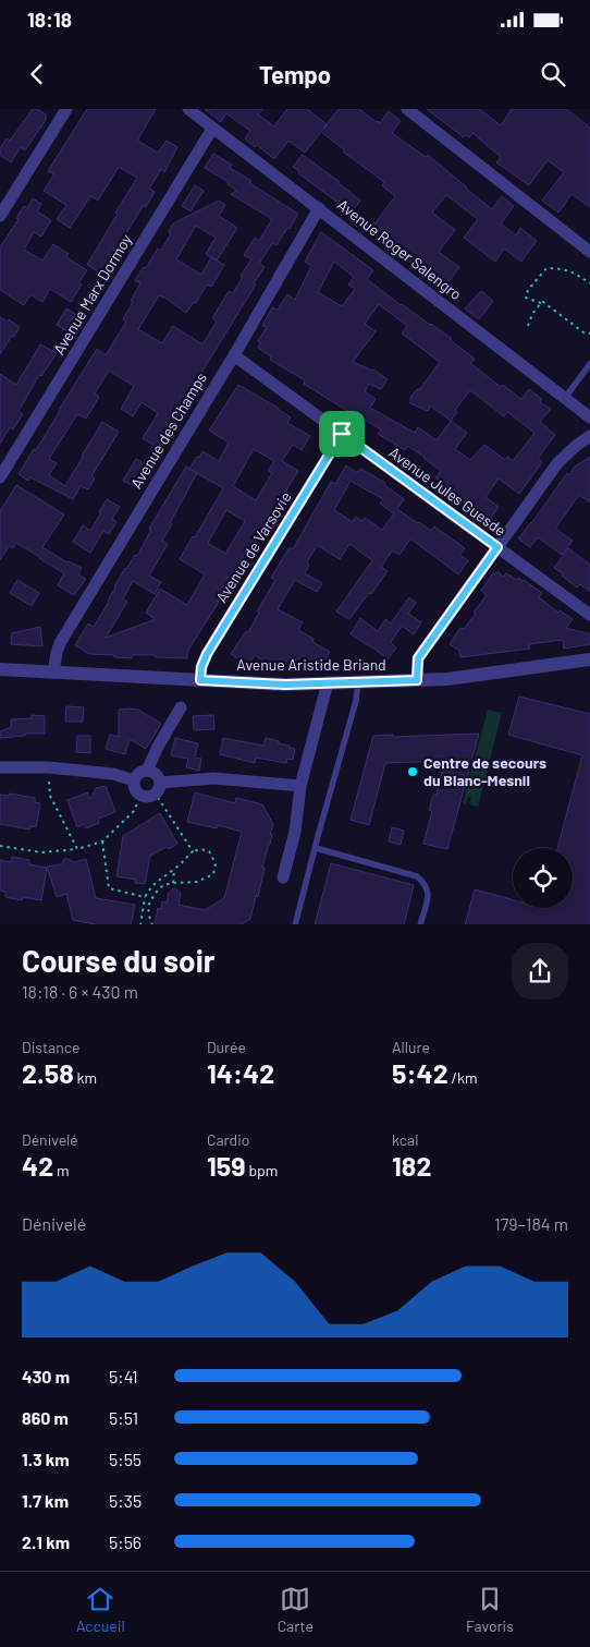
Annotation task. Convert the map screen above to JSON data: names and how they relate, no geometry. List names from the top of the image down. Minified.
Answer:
{"streets":{"street":["Avenue Roger Salengro","Avenue Marx Dormoy","Avenue des Champs","Avenue Jules Guesde","Avenue de Varsovie","Avenue Aristide Briand"]},"crossings":[["Avenue Roger Salengro","Avenue Marx Dormoy"],["Avenue Roger Salengro","Avenue des Champs"],["Avenue des Champs","Avenue Jules Guesde"],["Avenue des Champs","Avenue Aristide Briand"],["Avenue Jules Guesde","Avenue de Varsovie"],["Avenue de Varsovie","Avenue Aristide Briand"]],"places":["Centre de secours du Blanc-Mesnil"],"page":{"status":"18:18","header":"Tempo","heading":["Course du soir","18:18 · 6 × 430 m"],"stats":[["Distance","2.58 km"],["Durée","14:42"],["Allure","5:42 /km"],["Dénivelé","42 m"],["Cardio","159 bpm"],["kcal","182"]],"chart":["Dénivelé","179–184 m"],"list":[{"name":"430 m","note":"5:41"},{"name":"860 m","note":"5:51"},{"name":"1.3 km","note":"5:55"},{"name":"1.7 km","note":"5:35"},{"name":"2.1 km","note":"5:56"}],"tabs":["Accueil","Carte","Favoris"]}}
